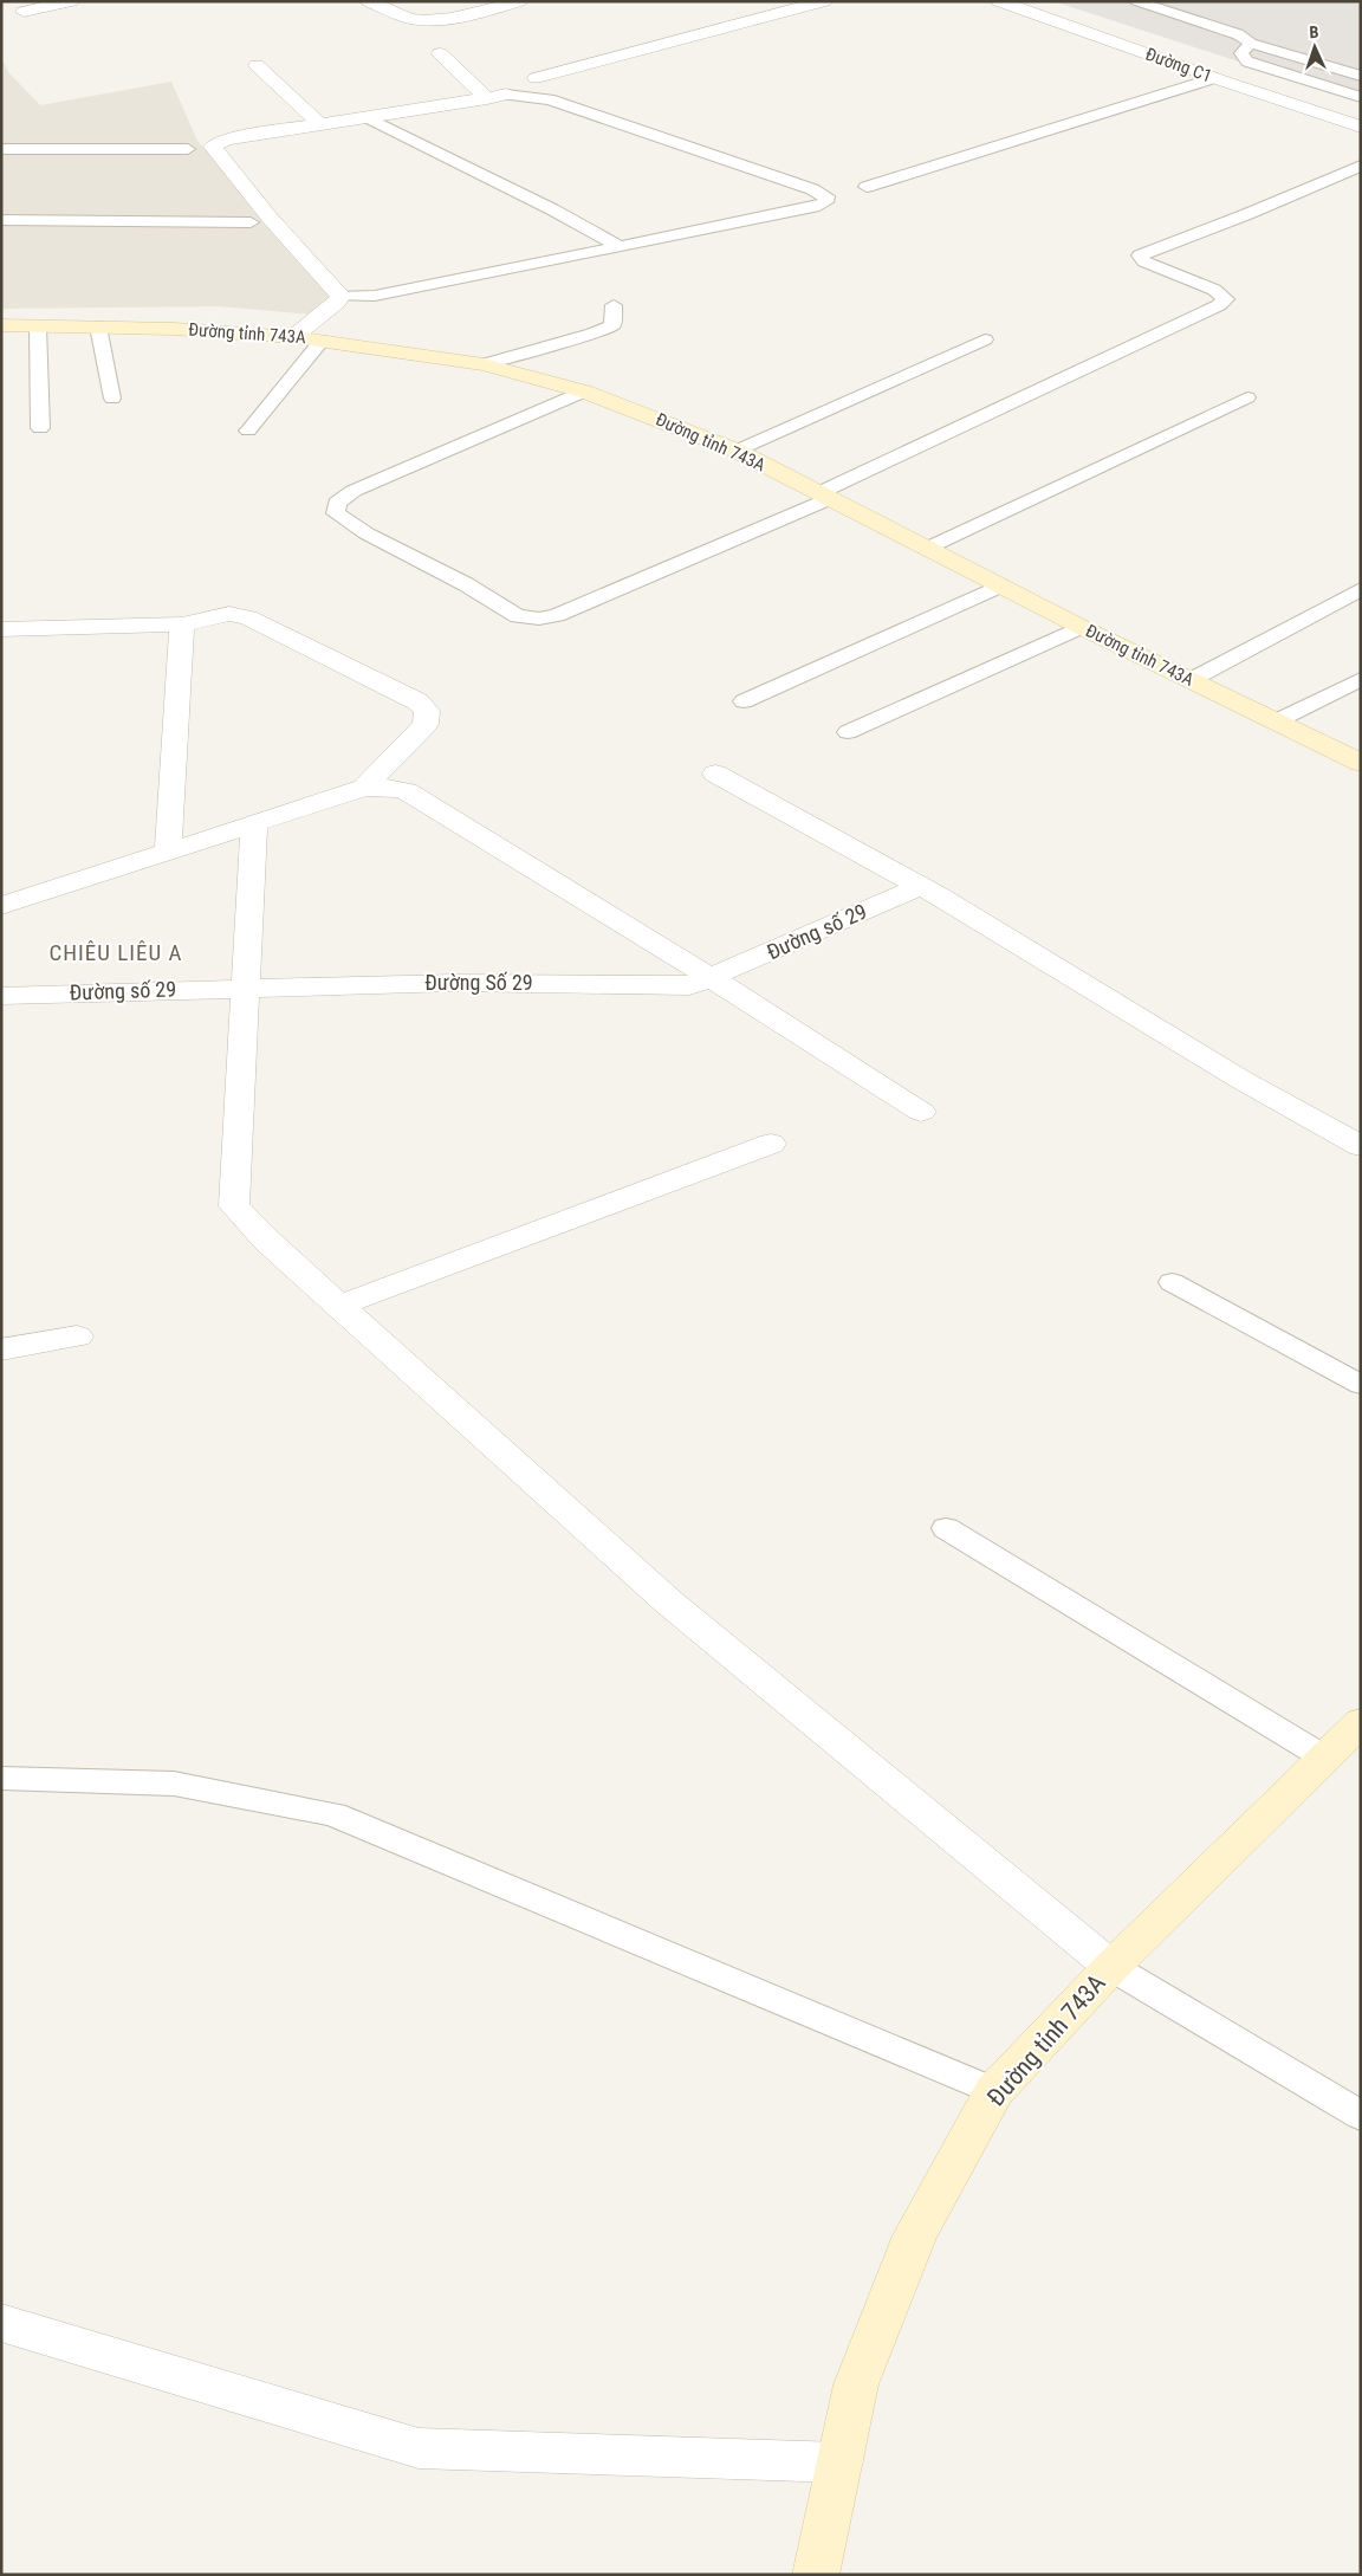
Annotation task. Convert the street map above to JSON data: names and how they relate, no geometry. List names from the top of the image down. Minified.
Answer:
{"streets":{"main road":["Đường tỉnh 743A"],"street":["Đường C1","Đường số 29","Đường Số 29"]},"crossings":[["Đường số 29","Đường Số 29"]],"districts":["CHIÊU LIÊU A"],"north":"top"}
